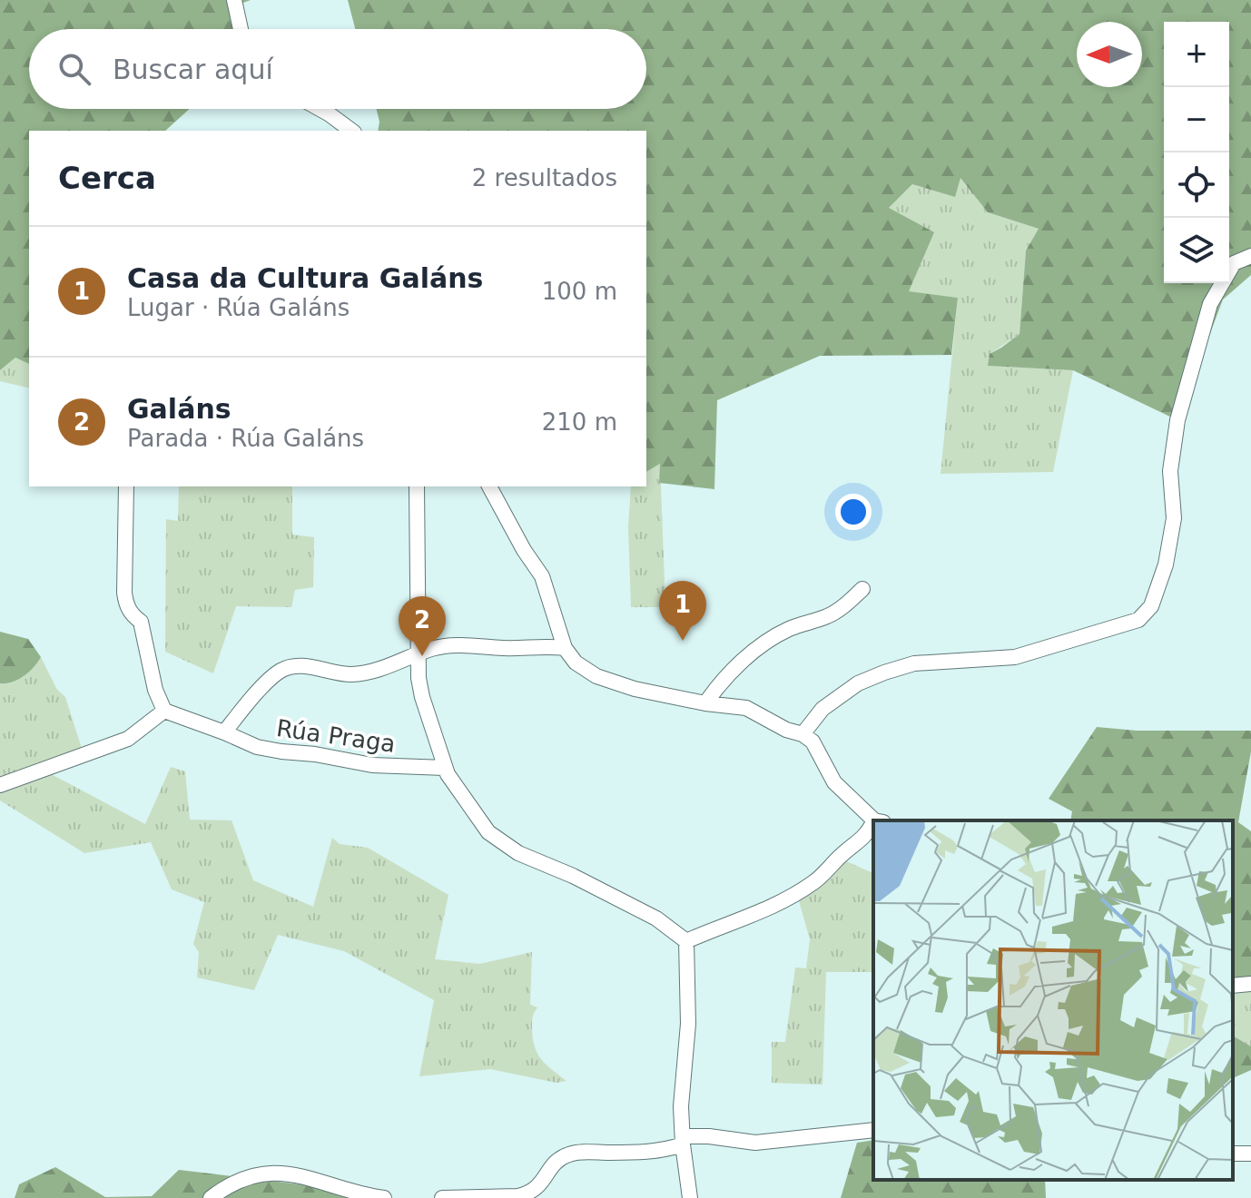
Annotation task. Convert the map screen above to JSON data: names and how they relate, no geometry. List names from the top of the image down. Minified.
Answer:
{"streets":{"street":["Rúa Praga"]},"north":"left","page":{"map_buttons":["+","−"],"search":"Buscar aquí","heading":["Cerca","2 resultados"],"list":[{"mark":"1","name":"Casa da Cultura Galáns","note":"Lugar · Rúa Galáns","value":"100 m"},{"mark":"2","name":"Galáns","note":"Parada · Rúa Galáns","value":"210 m"}],"pins":["1","2"]}}
